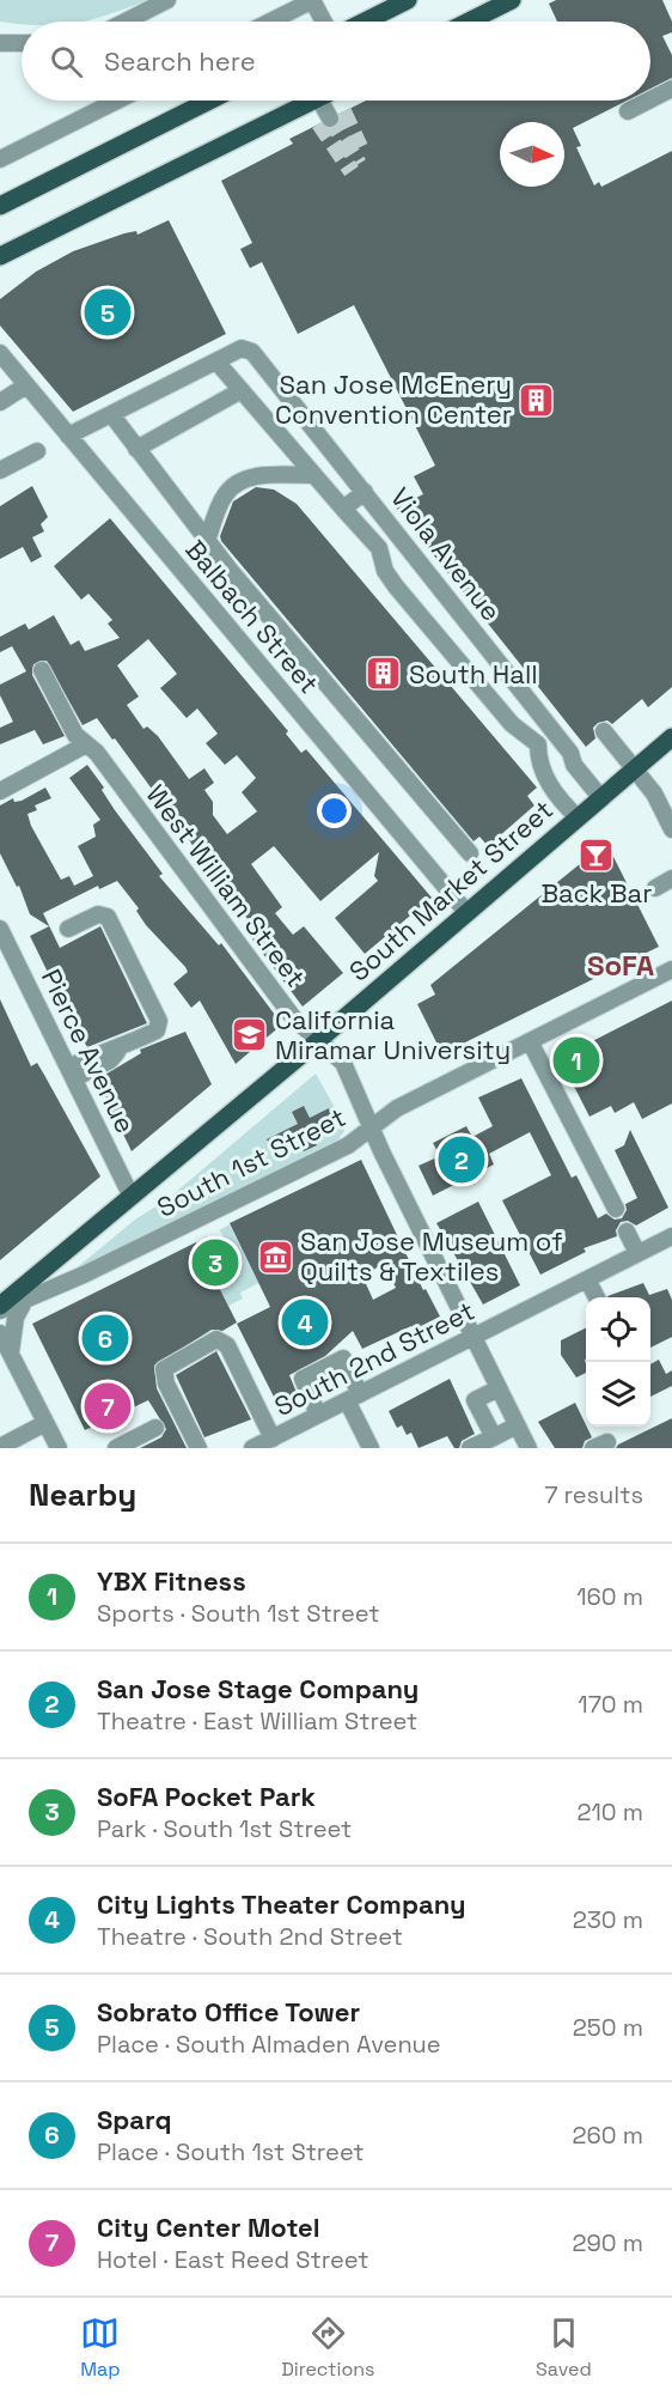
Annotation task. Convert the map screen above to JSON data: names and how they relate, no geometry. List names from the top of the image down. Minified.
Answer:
{"streets":{"main road":["South Market Street"],"street":["Viola Avenue","Balbach Street","West William Street","Pierce Avenue","South 1st Street","South 2nd Street"]},"crossings":[["Viola Avenue","South Market Street"],["Balbach Street","South Market Street"],["West William Street","South Market Street"],["West William Street","South 1st Street"],["West William Street","South 2nd Street"],["South Market Street","Pierce Avenue"],["South Market Street","South 1st Street"]],"districts":["SoFA"],"places":{"building":["San Jose McEnery Convention Center","South Hall"],"bar":["Back Bar"],"school or university":["California Miramar University"],"museum":["San Jose Museum of Quilts & Textiles"]},"north":"right","page":{"search":"Search here","pins":["5","1","2","3","4","6","7"],"heading":["Nearby","7 results"],"list":[{"mark":"1","name":"YBX Fitness","note":"Sports · South 1st Street","value":"160 m"},{"mark":"2","name":"San Jose Stage Company","note":"Theatre · East William Street","value":"170 m"},{"mark":"3","name":"SoFA Pocket Park","note":"Park · South 1st Street","value":"210 m"},{"mark":"4","name":"City Lights Theater Company","note":"Theatre · South 2nd Street","value":"230 m"},{"mark":"5","name":"Sobrato Office Tower","note":"Place · South Almaden Avenue","value":"250 m"},{"mark":"6","name":"Sparq","note":"Place · South 1st Street","value":"260 m"},{"mark":"7","name":"City Center Motel","note":"Hotel · East Reed Street","value":"290 m"}],"nav":["Map","Directions","Saved"]}}
